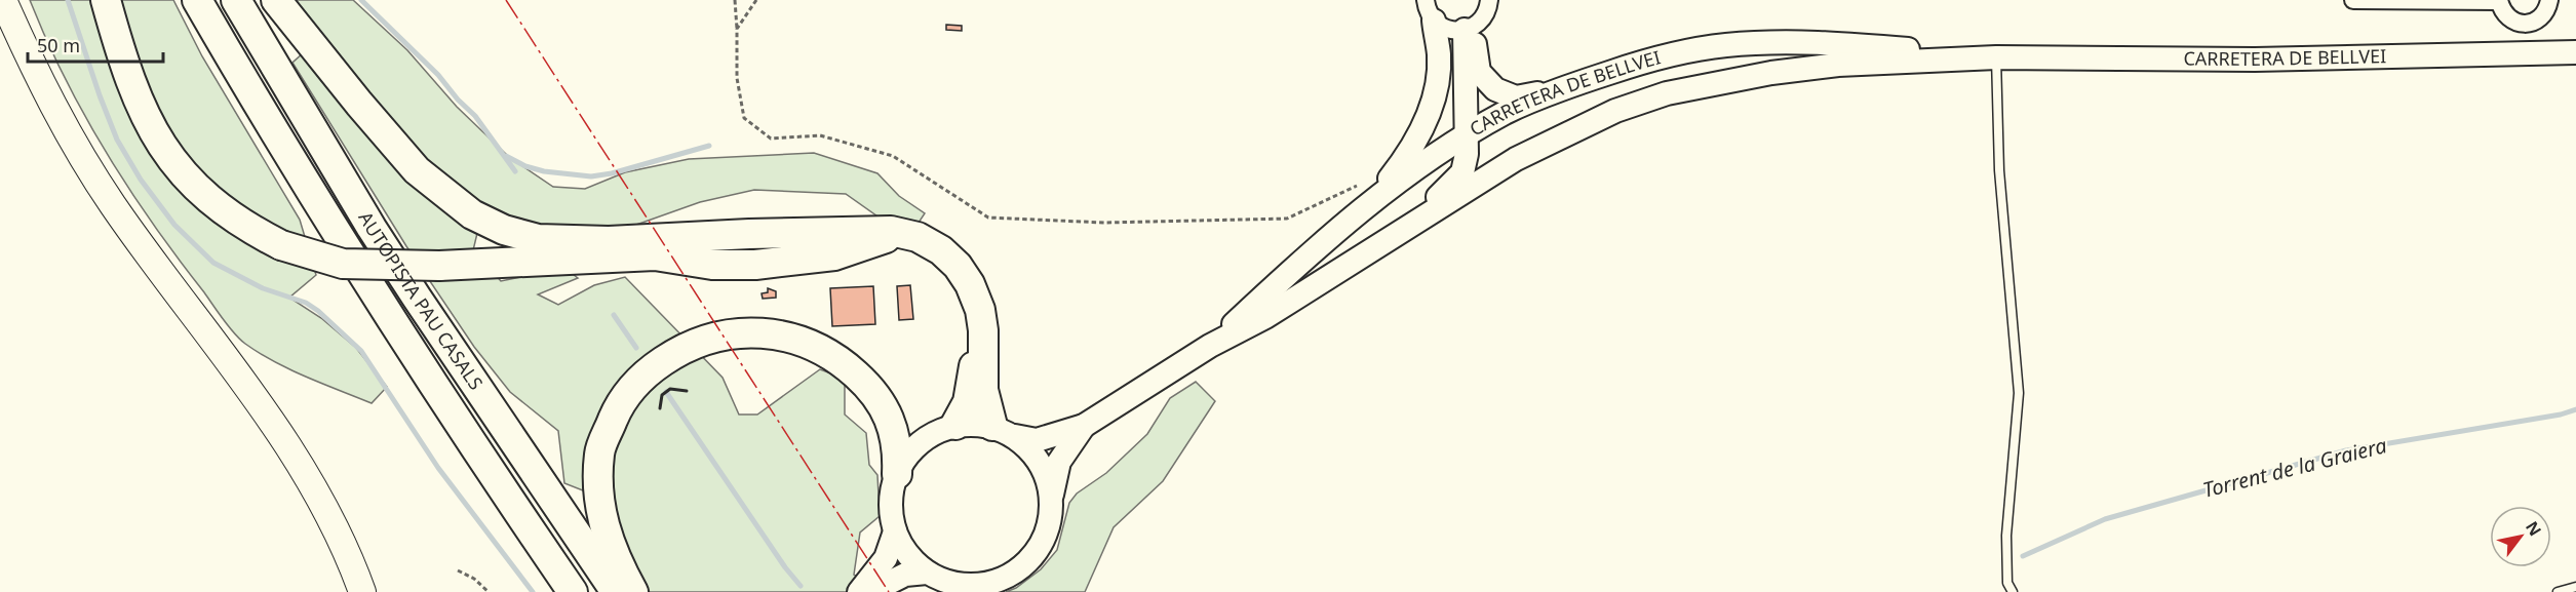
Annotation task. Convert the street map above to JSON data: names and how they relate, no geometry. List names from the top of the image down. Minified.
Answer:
{"streets":{"highway":["AUTOPISTA PAU CASALS"],"main road":["CARRETERA DE BELLVEI"]},"water":["Torrent de la Graiera"],"scale_bar":"50 m","north":"top right"}
